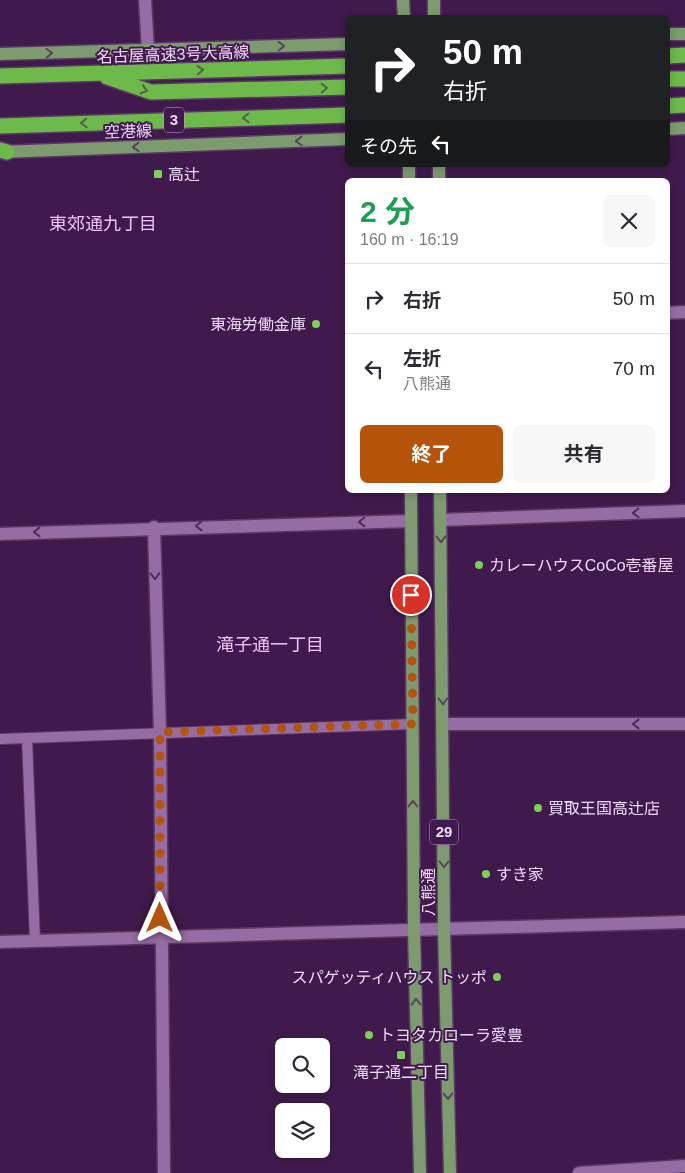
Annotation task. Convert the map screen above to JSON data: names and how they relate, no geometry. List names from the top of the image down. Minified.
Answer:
{"streets":{"highway":["名古屋高速3号大高線","3"],"main road":["空港線","29","八熊通"]},"districts":["東郊通九丁目","滝子通一丁目"],"places":{"transit":["高辻","滝子通二丁目"],"other":["東海労働金庫","カレーハウスCoCo壱番屋","買取王国高辻店","すき家","スパゲッティハウス トッポ","トヨタカローラ愛豊"]},"page":{"turn":["50 m","右折"],"then":"その先","heading":["2 分","160 m · 16:19"],"list":[{"name":"右折","value":"50 m"},{"name":"左折","note":"八熊通","value":"70 m"}],"buttons":["終了","共有"]}}
